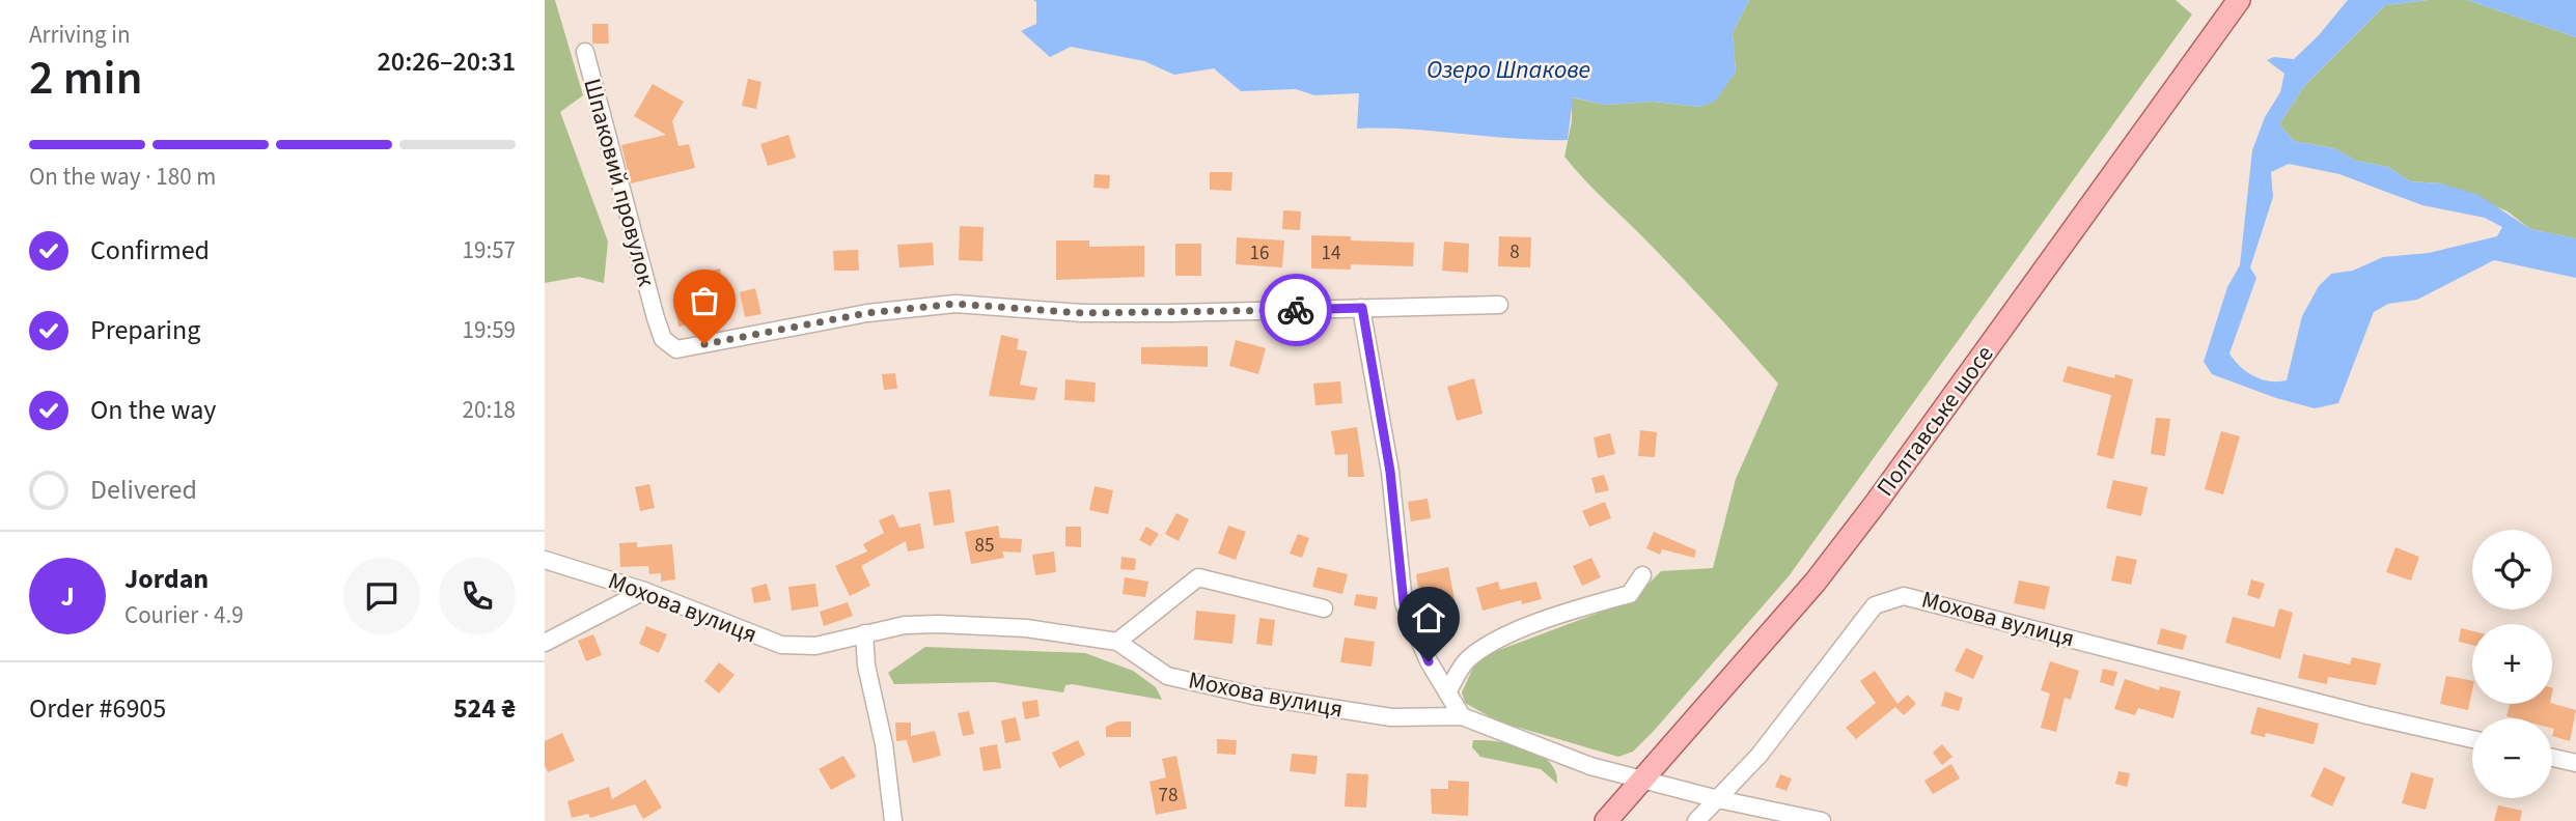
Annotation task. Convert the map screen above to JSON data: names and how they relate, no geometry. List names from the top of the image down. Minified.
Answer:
{"streets":{"main road":["Полтавське шосе"],"street":["Шпаковий провулок","Мохова вулиця"]},"crossings":[["Полтавське шосе","Мохова вулиця"]],"water":["Озеро Шпакове"],"house_numbers":["8","16","14","85","78"],"page":{"heading":["2 min","Arriving in","20:26–20:31"],"panel":["Jordan","Courier · 4.9","Order #6905","524 ₴"],"bar":"On the way · 180 m","list":[["Confirmed","19:57"],["Preparing","19:59"],["On the way","20:18"],"Delivered"],"map_buttons":["+","−"],"round":"J"}}
